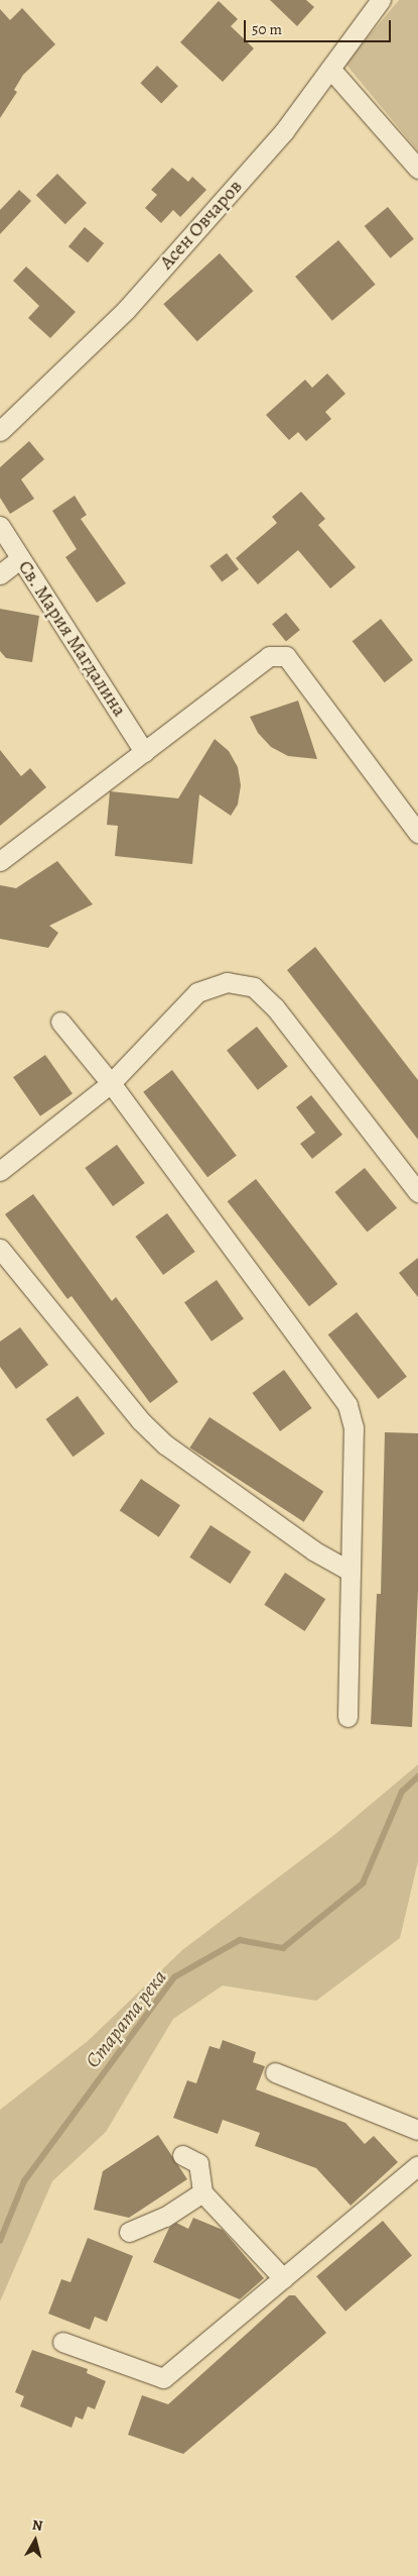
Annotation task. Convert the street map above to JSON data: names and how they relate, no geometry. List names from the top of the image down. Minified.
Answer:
{"streets":{"street":["Асен Овчаров","Св. Мария Магдалина"]},"water":["Старата река"],"scale_bar":"50 m","north":"top"}
